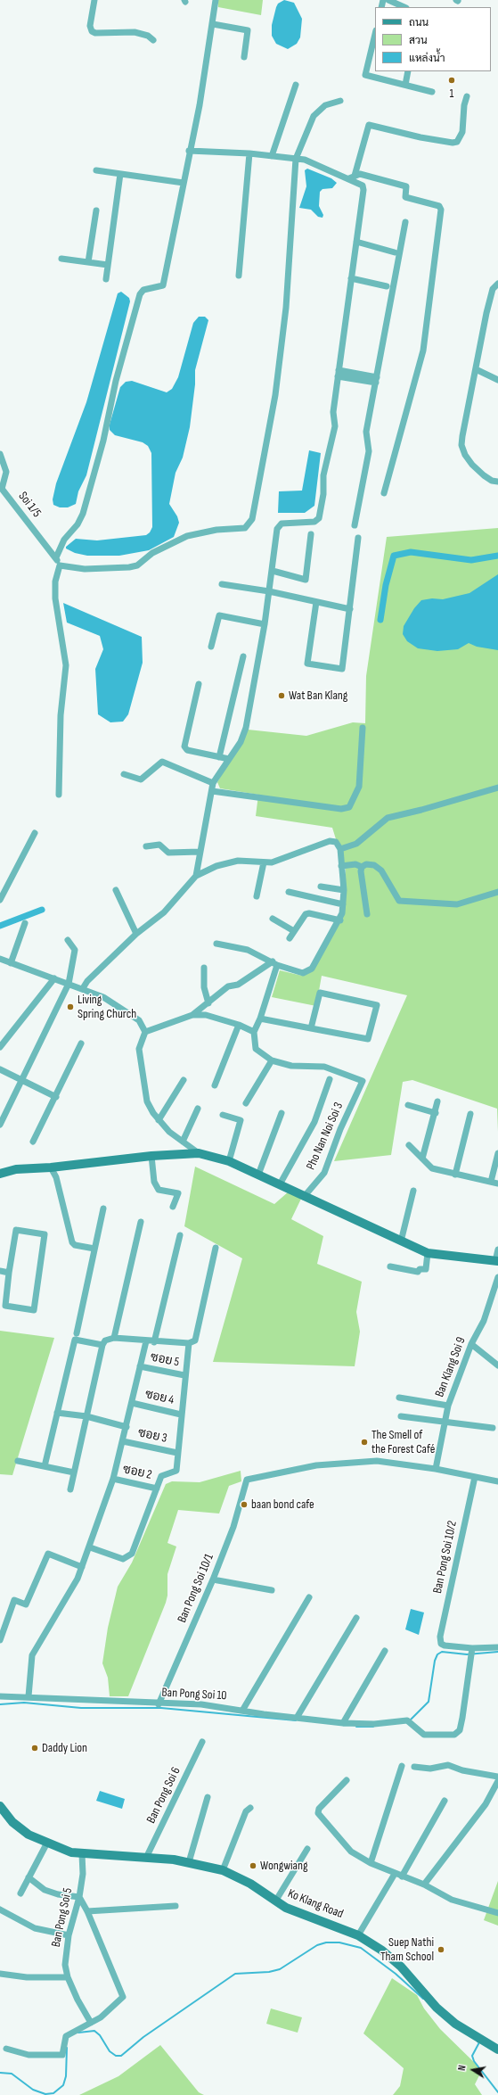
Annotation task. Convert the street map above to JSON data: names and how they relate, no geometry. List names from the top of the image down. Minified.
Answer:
{"streets":{"street":["Soi 1/5","Pho Nan Noi Soi 3","ซอย 5","Ban Klang Soi 9","ซอย 4","ซอย 3","ซอย 2","Ban Pong Soi 10/2","Ban Pong Soi 10/1","Ban Pong Soi 10","Ban Pong Soi 6","Ko Klang Road","Ban Pong Soi 5"]},"crossings":[["Ban Klang Soi 9","Ban Pong Soi 10/1"],["Ban Pong Soi 10/2","Ban Pong Soi 10"],["Ban Pong Soi 10/1","Ban Pong Soi 10"],["Ban Pong Soi 6","Ko Klang Road"],["Ko Klang Road","Ban Pong Soi 5"]],"places":["1","Wat Ban Klang","Living Spring Church","The Smell of the Forest Café","baan bond cafe","Daddy Lion","Wongwiang","Suep Nathi Tham School"],"legend":["ถนน","สวน","แหล่งน้ำ"],"north":"left"}
